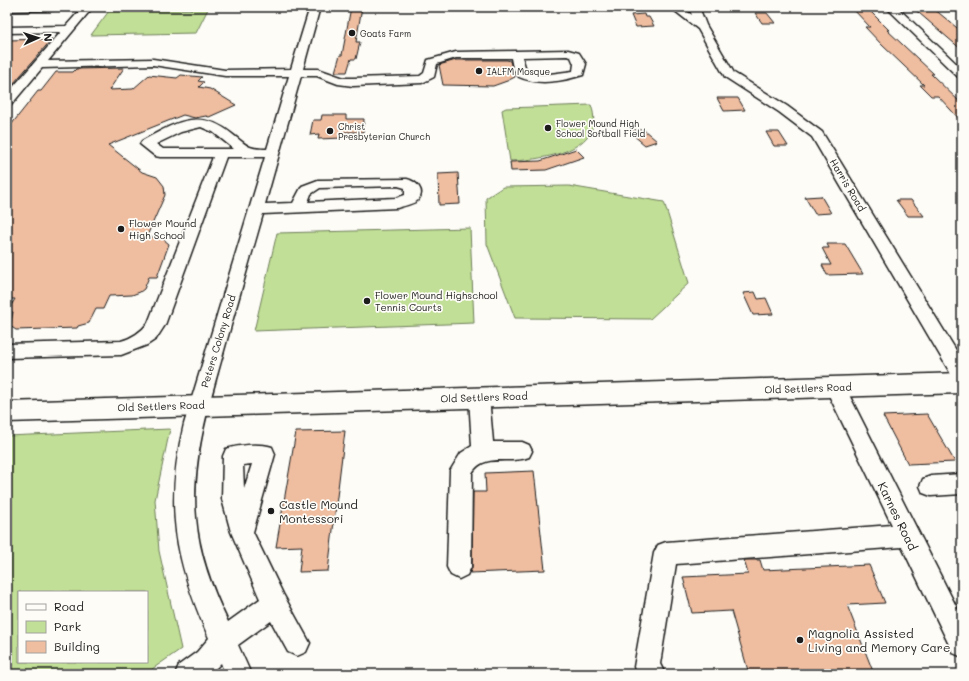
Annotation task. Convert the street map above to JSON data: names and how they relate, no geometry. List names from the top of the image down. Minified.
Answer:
{"streets":{"main road":["Old Settlers Road"],"street":["Harris Road","Peters Colony Road","Karnes Road"]},"crossings":[["Peters Colony Road","Old Settlers Road"],["Old Settlers Road","Karnes Road"]],"places":["Goats Farm","IALFM Mosque","Flower Mound High School Softball Field","Christ Presbyterian Church","Flower Mound High School","Flower Mound Highschool Tennis Courts","Castle Mound Montessori","Magnolia Assisted Living and Memory Care"],"legend":["Road","Park","Building"],"north":"right"}
